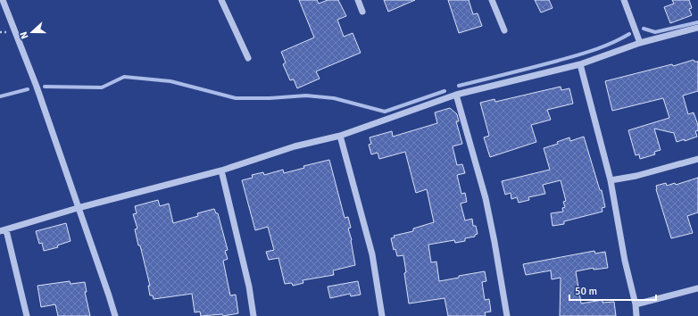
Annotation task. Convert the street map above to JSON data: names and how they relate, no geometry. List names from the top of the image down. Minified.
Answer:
{"scale_bar":"50 m","north":"left"}
